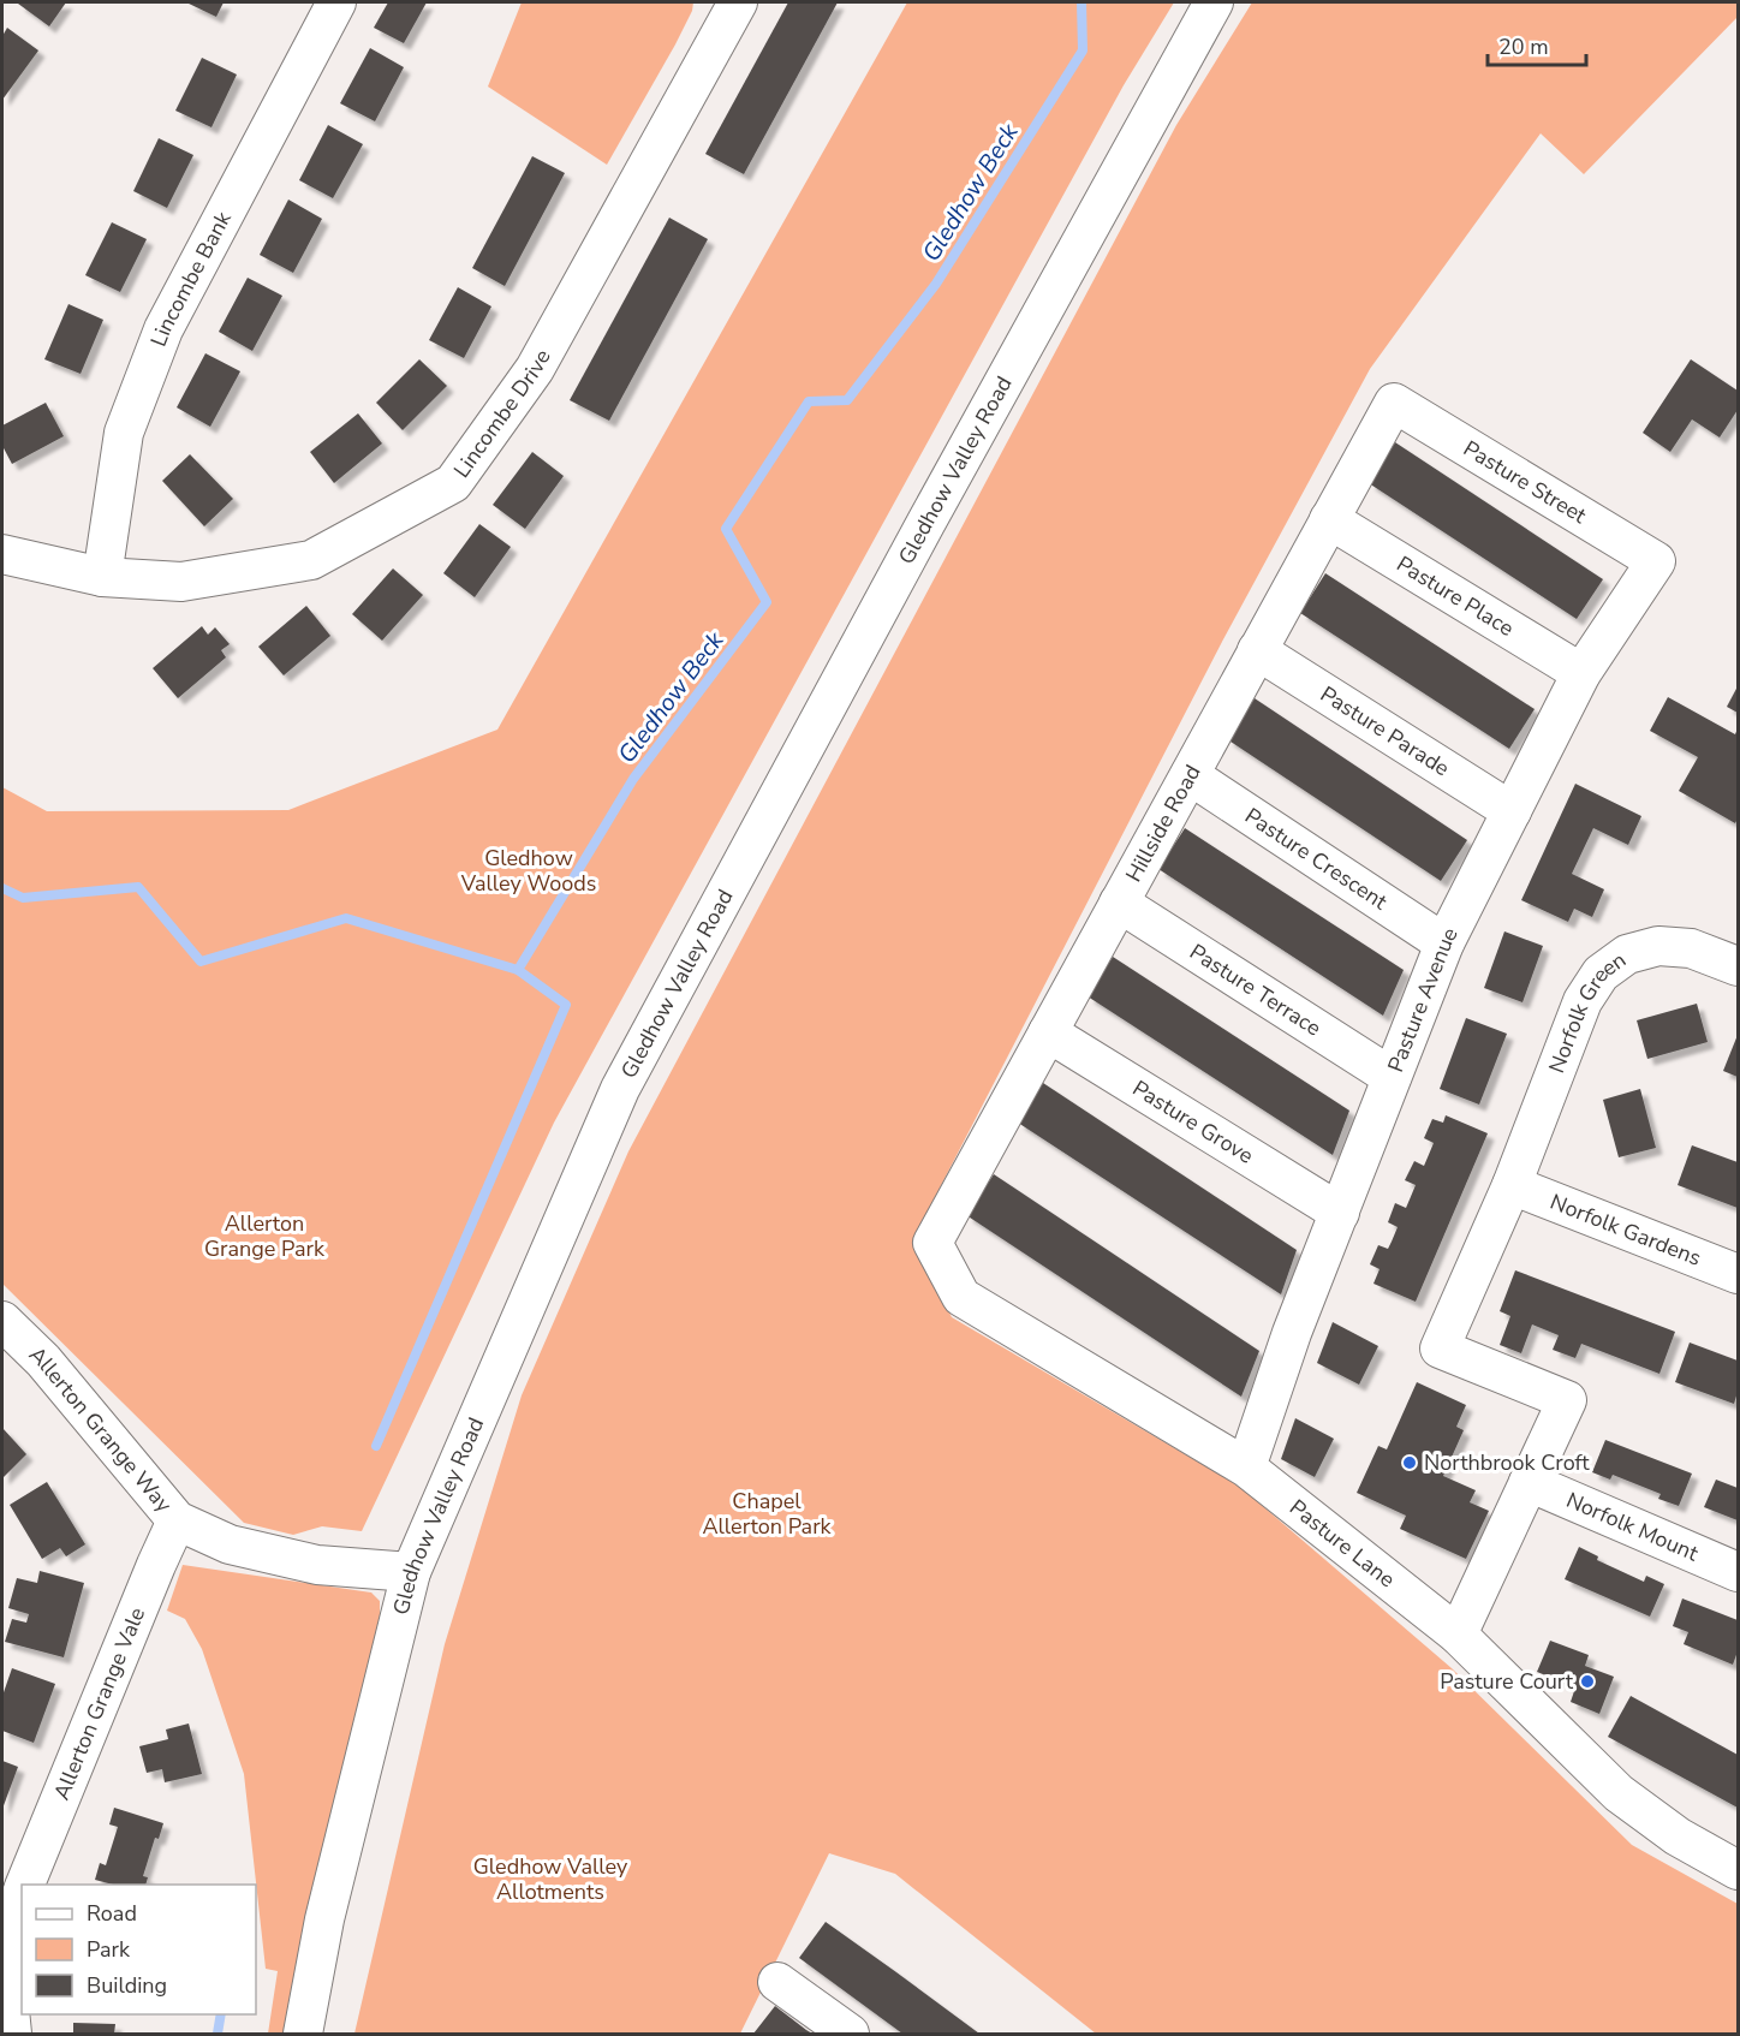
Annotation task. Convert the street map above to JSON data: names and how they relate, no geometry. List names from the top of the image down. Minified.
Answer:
{"streets":{"street":["Lincombe Bank","Lincombe Drive","Gledhow Valley Road","Pasture Street","Pasture Place","Pasture Parade","Hillside Road","Pasture Crescent","Pasture Terrace","Pasture Avenue","Norfolk Green","Pasture Grove","Norfolk Gardens","Allerton Grange Way","Norfolk Mount","Pasture Lane","Allerton Grange Vale"]},"crossings":[["Lincombe Bank","Lincombe Drive"],["Gledhow Valley Road","Allerton Grange Way"],["Pasture Street","Hillside Road"],["Pasture Street","Pasture Avenue"],["Pasture Place","Hillside Road"],["Pasture Place","Pasture Avenue"],["Pasture Parade","Hillside Road"],["Pasture Parade","Pasture Avenue"],["Hillside Road","Pasture Crescent"],["Hillside Road","Pasture Terrace"],["Hillside Road","Pasture Grove"],["Hillside Road","Pasture Lane"],["Pasture Crescent","Pasture Avenue"],["Pasture Terrace","Pasture Avenue"],["Pasture Avenue","Pasture Grove"],["Pasture Avenue","Pasture Lane"],["Norfolk Green","Norfolk Gardens"],["Norfolk Green","Norfolk Mount"],["Allerton Grange Way","Allerton Grange Vale"]],"water":["Gledhow Beck"],"parks":["Gledhow Valley Woods","Allerton Grange Park","Chapel Allerton Park","Gledhow Valley Allotments"],"places":["Northbrook Croft","Pasture Court"],"legend":["Road","Park","Building"],"scale_bar":"20 m"}
